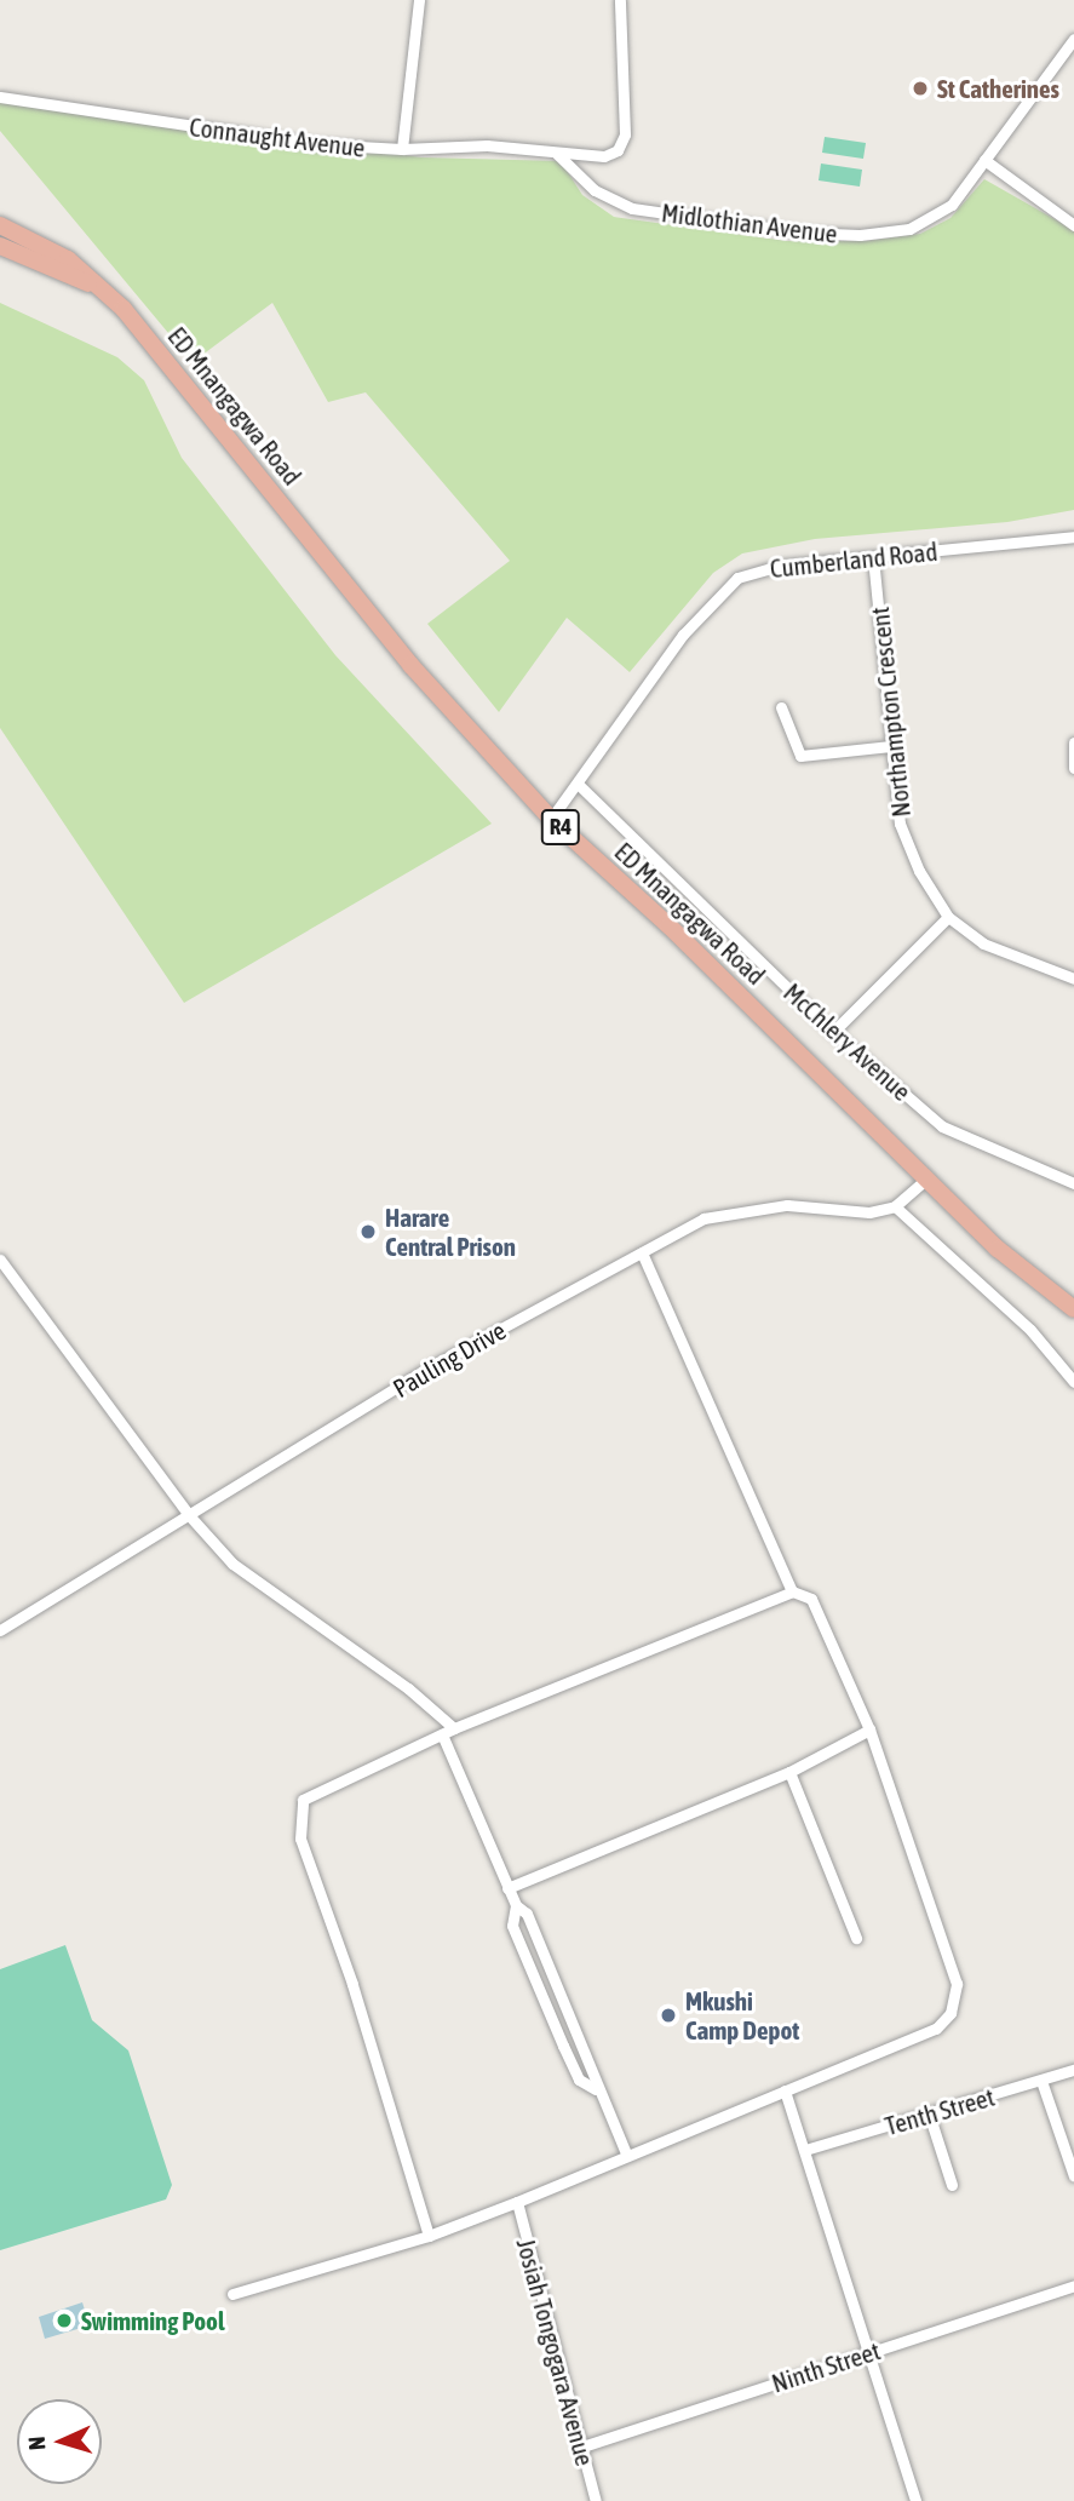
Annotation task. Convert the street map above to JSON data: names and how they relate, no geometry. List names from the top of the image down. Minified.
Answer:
{"streets":{"highway":["ED Mnangagwa Road","R4"],"street":["Connaught Avenue","Midlothian Avenue","Cumberland Road","Northampton Crescent","McChlery Avenue","Pauling Drive","Tenth Street","Josiah Tongogara Avenue","Ninth Street"]},"crossings":[["Connaught Avenue","Midlothian Avenue"],["ED Mnangagwa Road","Cumberland Road"],["Cumberland Road","Northampton Crescent"],["Cumberland Road","McChlery Avenue"],["Josiah Tongogara Avenue","Ninth Street"]],"places":["St Catherines","Harare Central Prison","Mkushi Camp Depot","Swimming Pool"],"north":"left"}
